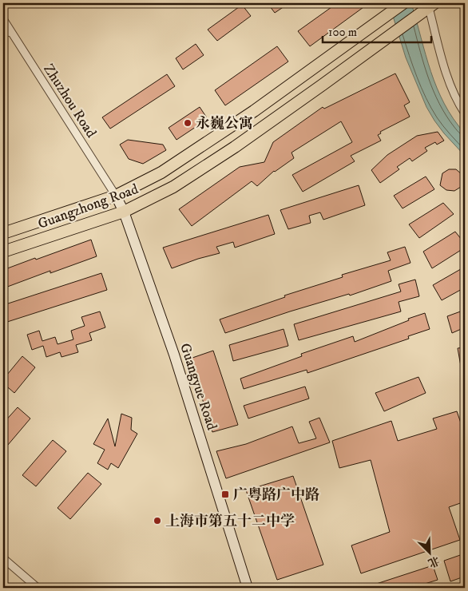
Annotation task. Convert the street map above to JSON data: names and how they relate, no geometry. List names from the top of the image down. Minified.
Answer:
{"streets":{"main road":["Guangzhong Road","Guangyue Road"],"street":["Zhuzhou Road"]},"crossings":[["Zhuzhou Road","Guangzhong Road"],["Zhuzhou Road","Guangyue Road"],["Guangzhong Road","Guangyue Road"]],"places":{"other":["永巍公寓","上海市第五十二中学"],"transit":["广粤路广中路"]},"scale_bar":"100 m","north":"bottom right"}
